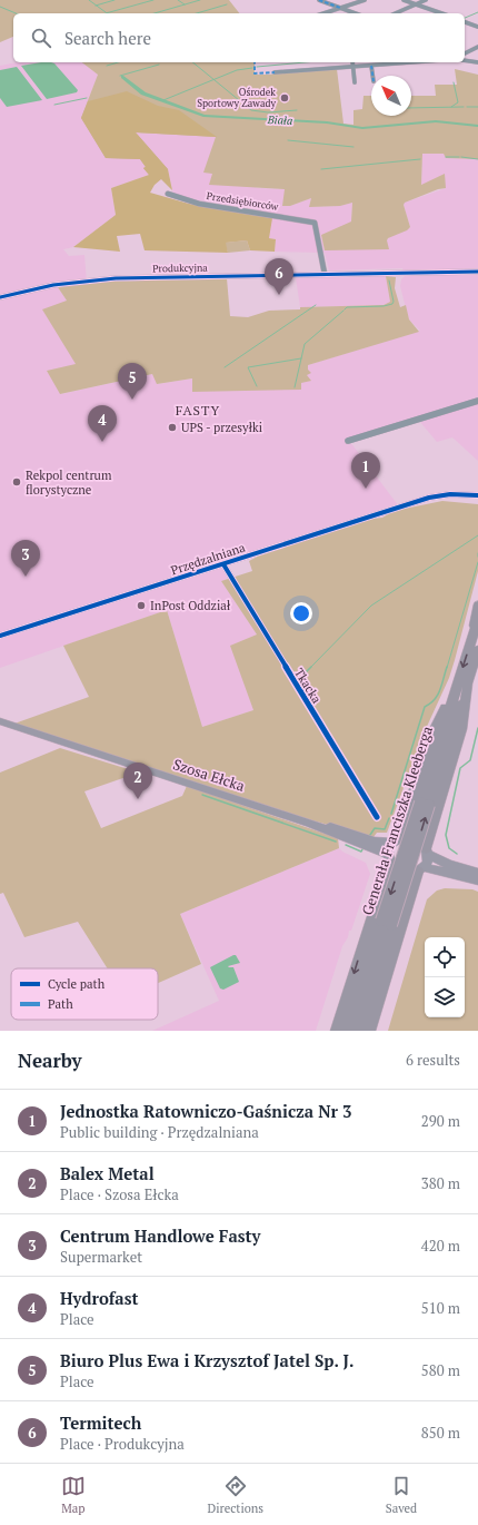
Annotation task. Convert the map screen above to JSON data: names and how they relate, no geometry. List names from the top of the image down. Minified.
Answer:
{"streets":{"highway":["Generała Franciszka Kleeberga"],"main road":["Szosa Ełcka"],"street":["Przedsiębiorców","Produkcyjna","Przędzalniana","Tkacka"]},"crossings":[["Przedsiębiorców","Produkcyjna"],["Przędzalniana","Tkacka"]],"districts":["FASTY"],"water":["Biała"],"places":["Ośrodek Sportowy Zawady","UPS - przesyłki","Rekpol centrum florystyczne","InPost Oddział"],"legend":["Cycle path","Path"],"north":"top left","page":{"search":"Search here","pins":["6","5","4","1","3","2"],"heading":["Nearby","6 results"],"list":[{"mark":"1","name":"Jednostka Ratowniczo-Gaśnicza Nr 3","note":"Public building · Przędzalniana","value":"290 m"},{"mark":"2","name":"Balex Metal","note":"Place · Szosa Ełcka","value":"380 m"},{"mark":"3","name":"Centrum Handlowe Fasty","note":"Supermarket","value":"420 m"},{"mark":"4","name":"Hydrofast","note":"Place","value":"510 m"},{"mark":"5","name":"Biuro Plus Ewa i Krzysztof Jatel Sp. J.","note":"Place","value":"580 m"},{"mark":"6","name":"Termitech","note":"Place · Produkcyjna","value":"850 m"}],"nav":["Map","Directions","Saved"]}}
